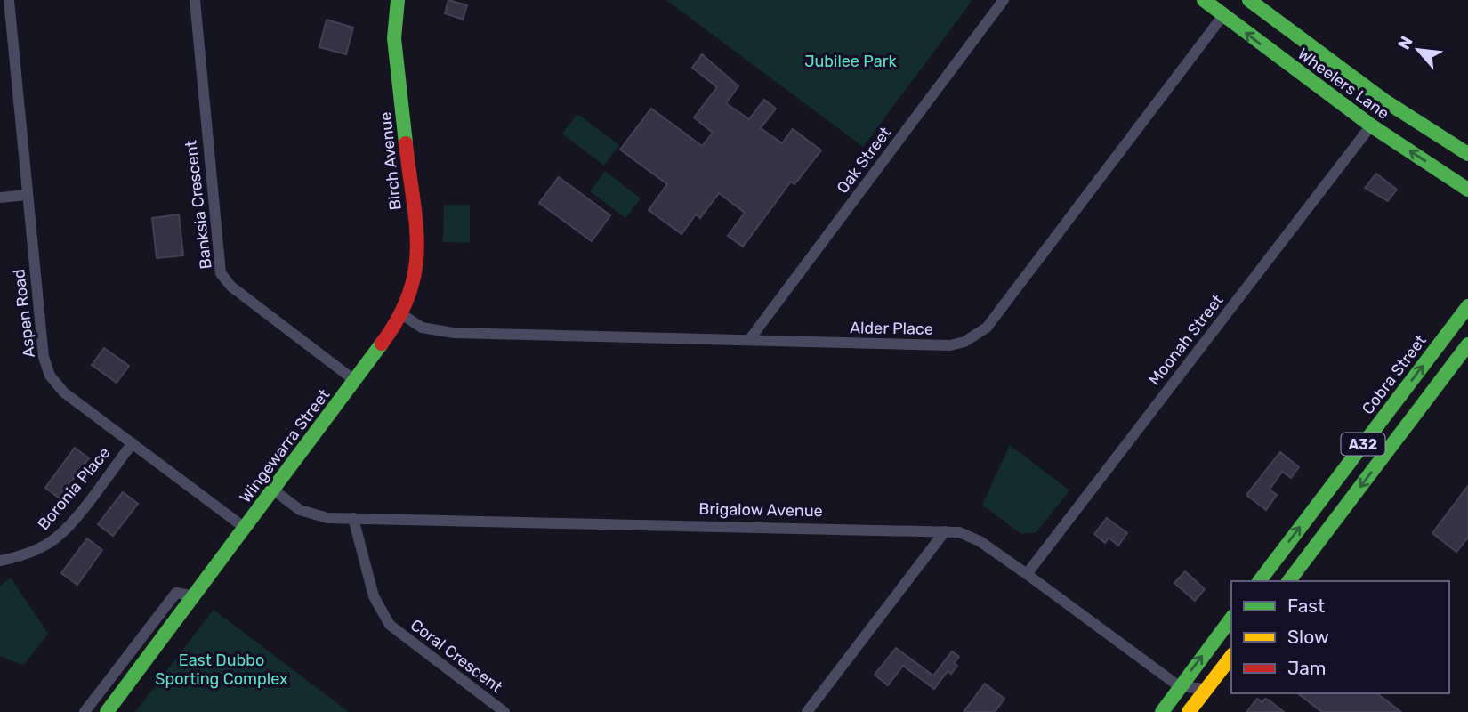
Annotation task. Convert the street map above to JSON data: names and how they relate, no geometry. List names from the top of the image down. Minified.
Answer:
{"streets":{"main road":["Wheelers Lane","Birch Avenue","Cobra Street","A32","Wingewarra Street"],"street":["Oak Street","Banksia Crescent","Aspen Road","Alder Place","Moonah Street","Boronia Place","Brigalow Avenue","Coral Crescent"]},"crossings":[["Wheelers Lane","Alder Place"],["Wheelers Lane","Moonah Street"],["Oak Street","Alder Place"],["Birch Avenue","Alder Place"],["Birch Avenue","Wingewarra Street"],["Banksia Crescent","Wingewarra Street"],["Aspen Road","Wingewarra Street"],["Aspen Road","Boronia Place"],["Alder Place","Wingewarra Street"],["Moonah Street","Brigalow Avenue"],["Wingewarra Street","Brigalow Avenue"],["Brigalow Avenue","Coral Crescent"]],"parks":["Jubilee Park","East Dubbo Sporting Complex"],"legend":["Fast","Slow","Jam"],"north":"top left"}
